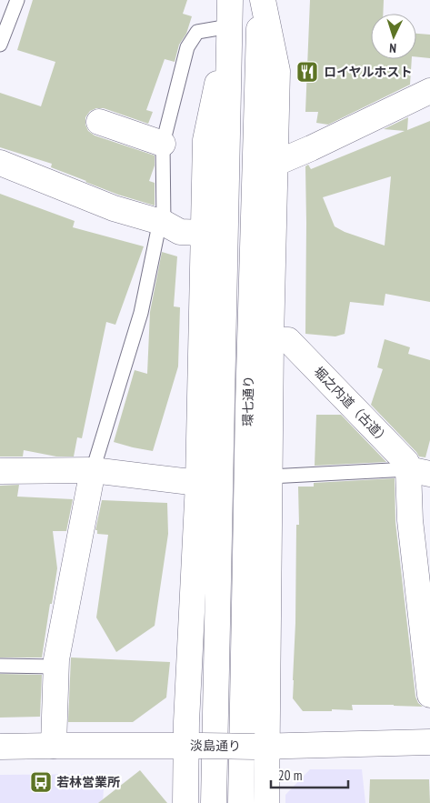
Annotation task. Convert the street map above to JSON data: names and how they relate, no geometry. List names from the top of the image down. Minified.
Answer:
{"streets":{"main road":["環七通り","堀之内道（古道）","淡島通り"]},"places":{"restaurant":["ロイヤルホスト"],"bus stop":["若林営業所"]},"scale_bar":"20 m","north":"bottom"}
